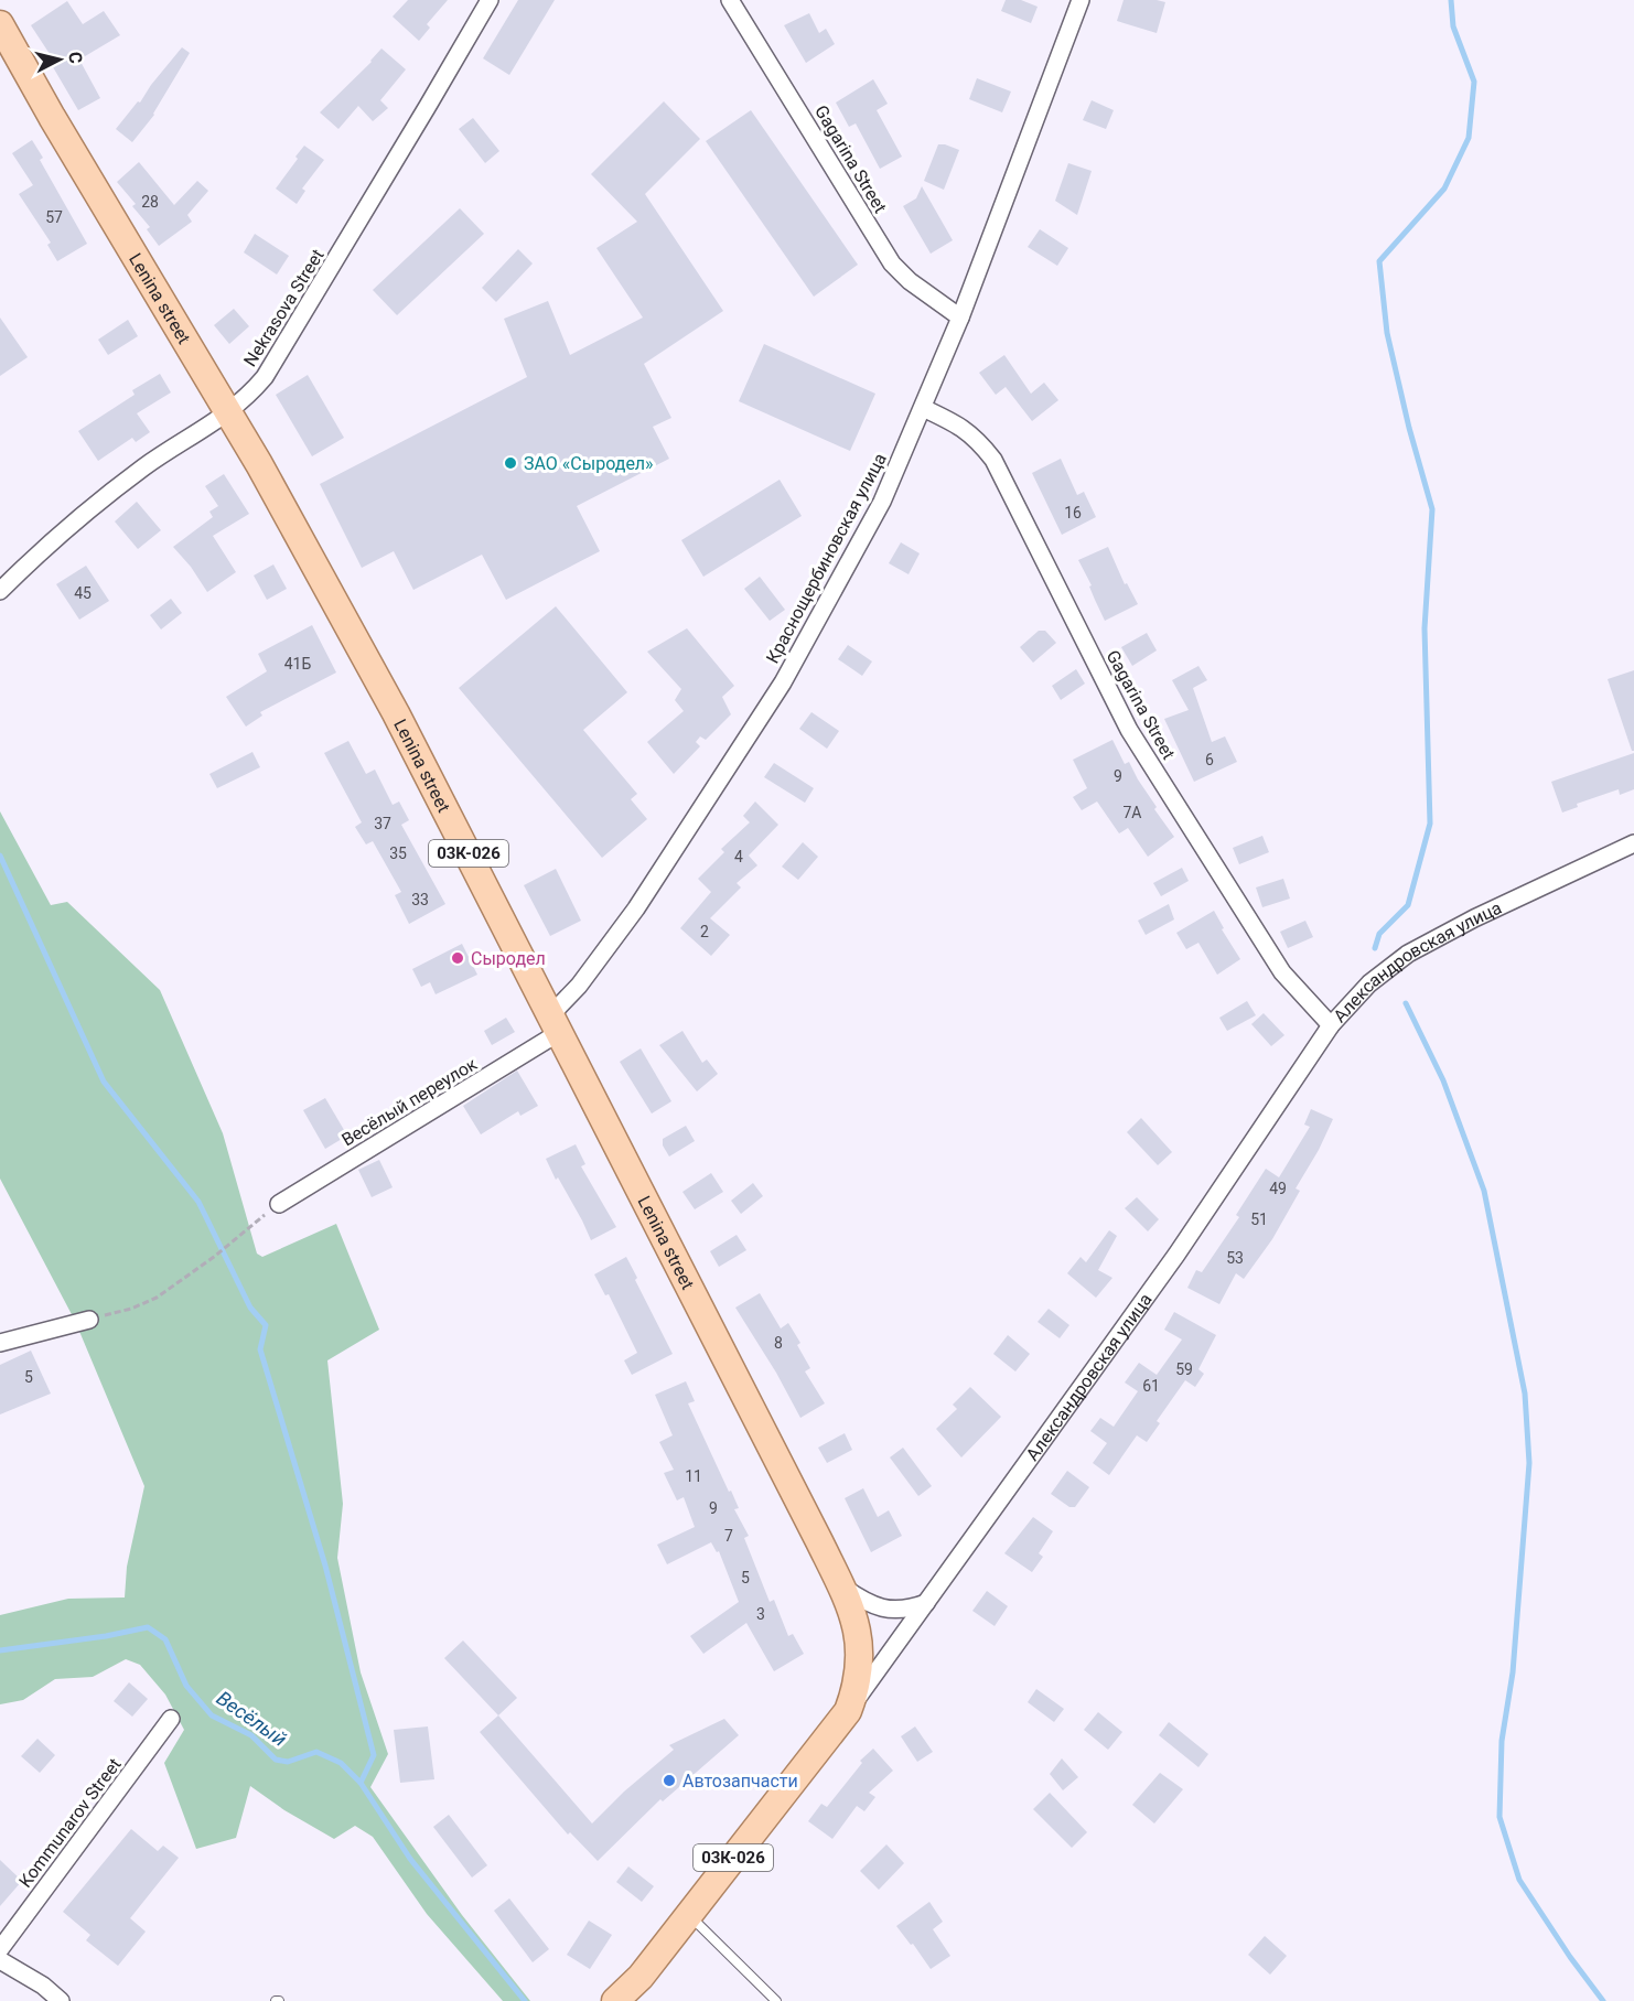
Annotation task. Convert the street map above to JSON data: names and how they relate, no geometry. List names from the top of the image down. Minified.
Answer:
{"streets":{"main road":["Lenina street","03К-026","Александровская улица"],"street":["Gagarina Street","Nekrasova Street","Краснощербиновская улица","Весёлый переулок","Kommunarov Street"]},"crossings":[["Gagarina Street","Краснощербиновская улица"],["Gagarina Street","Александровская улица"],["Lenina street","Nekrasova Street"],["Lenina street","Краснощербиновская улица"],["Lenina street","Александровская улица"],["Lenina street","Весёлый переулок"],["Краснощербиновская улица","Весёлый переулок"]],"water":["Весёлый"],"places":["ЗАО «Сыродел»","Сыродел","Автозапчасти"],"house_numbers":["28","57","16","45","41Б","6","9","7А","37","35","4","33","2","49","51","53","8","59","5","61","11","9","7","5","3"],"north":"right"}
